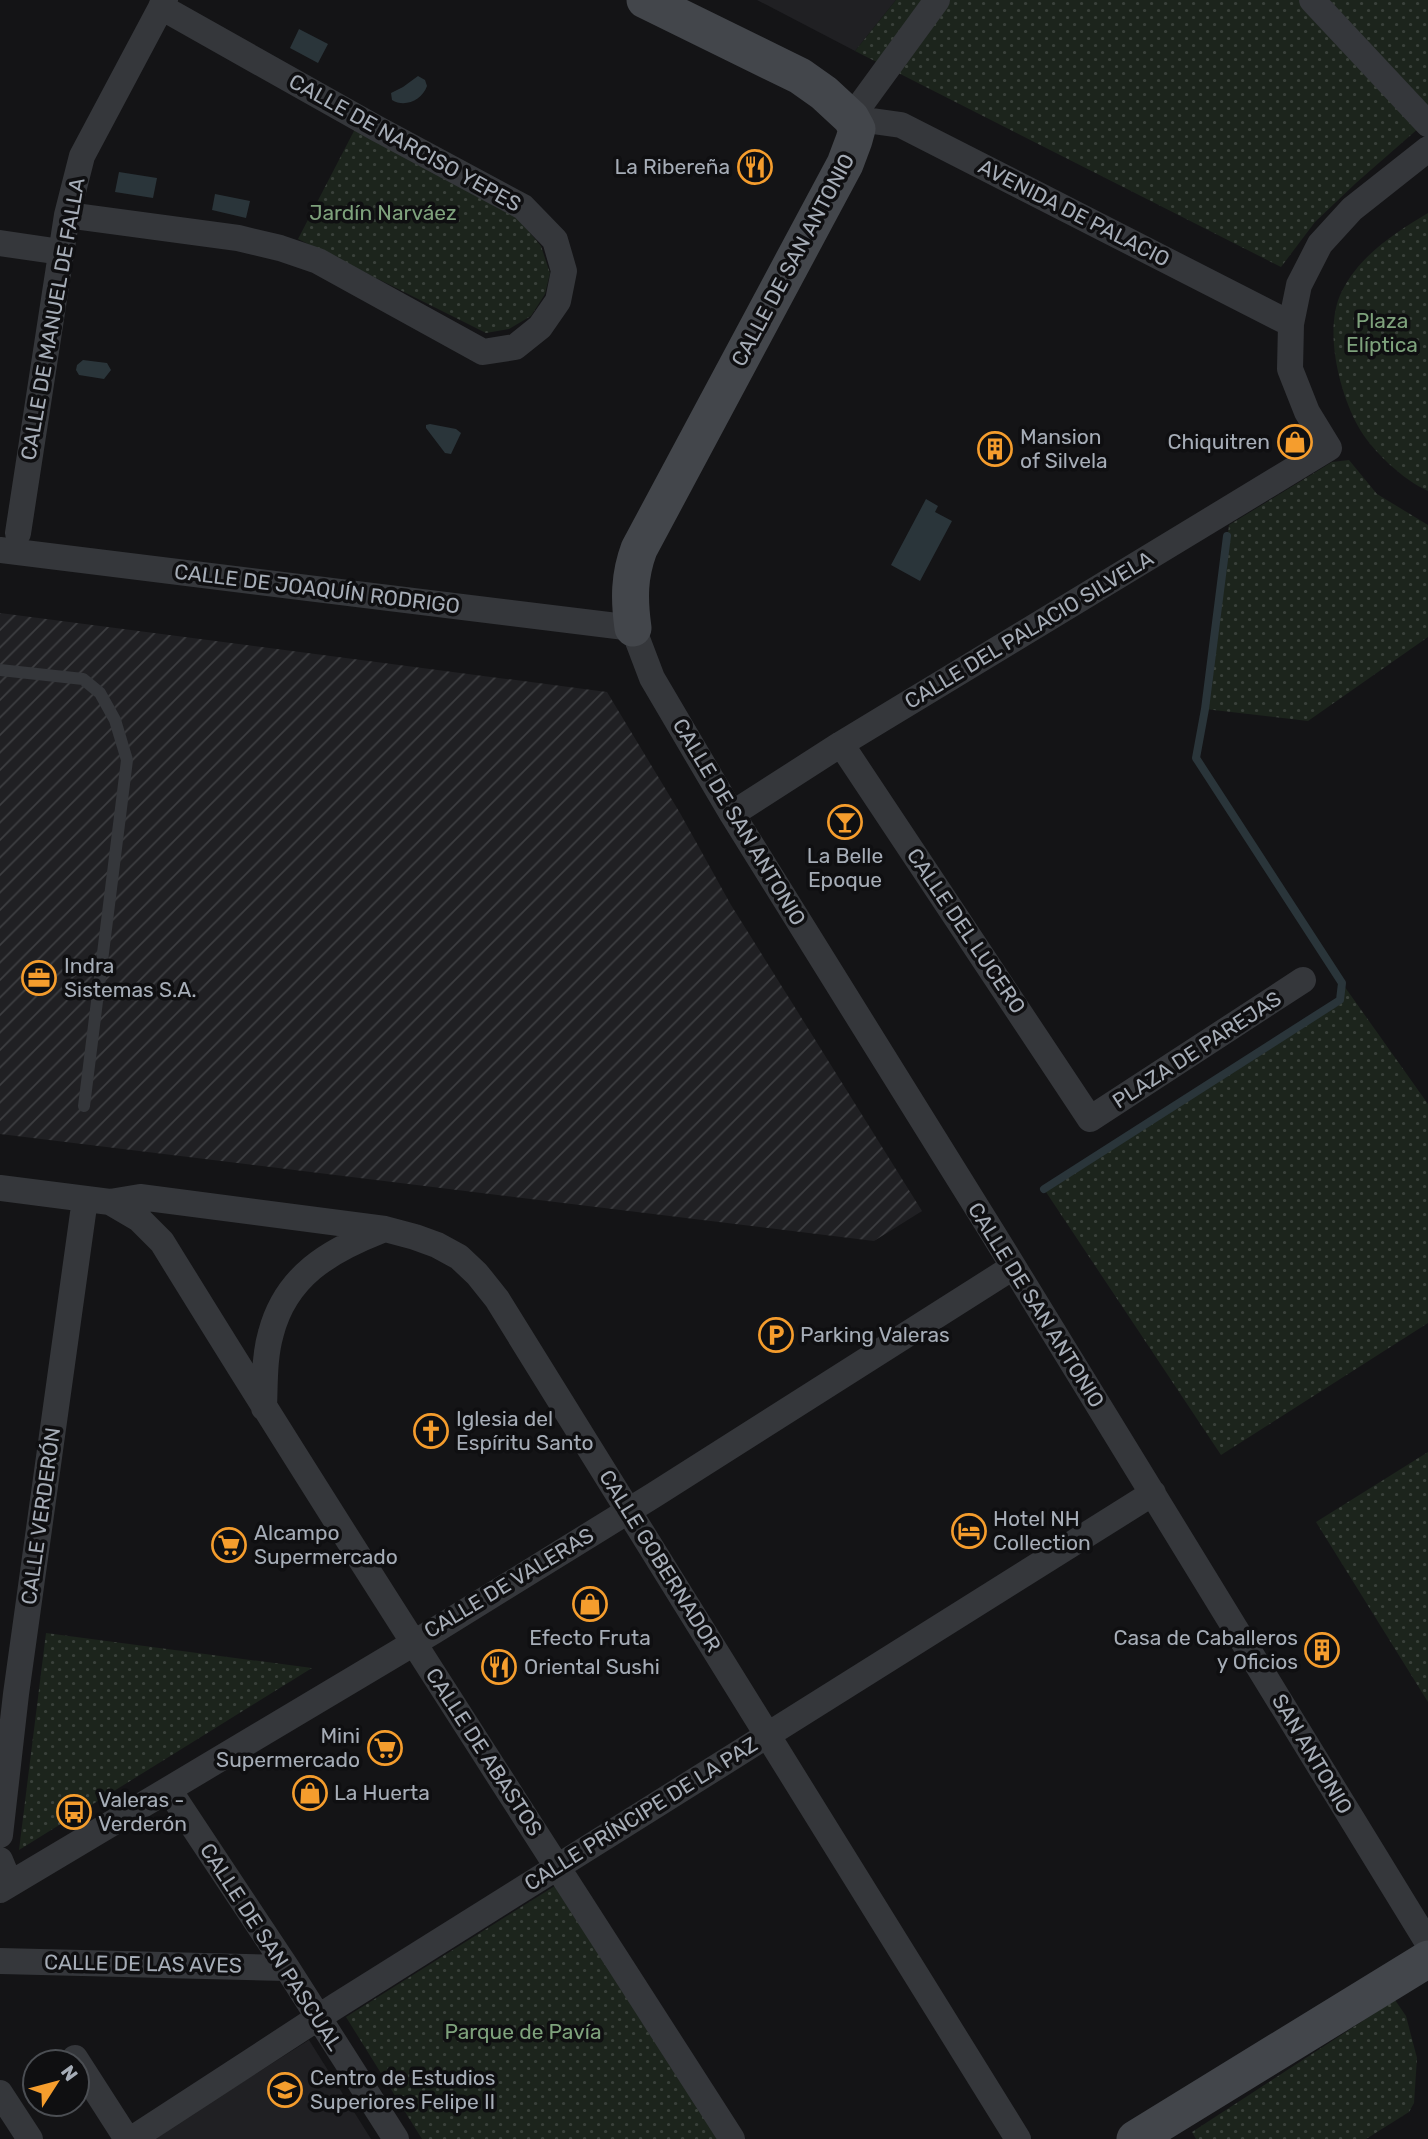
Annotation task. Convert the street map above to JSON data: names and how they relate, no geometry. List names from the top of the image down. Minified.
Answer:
{"streets":{"street":["CALLE DE NARCISO YEPES","AVENIDA DE PALACIO","CALLE DE SAN ANTONIO","CALLE DE MANUEL DE FALLA","CALLE DE JOAQUÍN RODRIGO","CALLE DEL PALACIO SILVELA","CALLE DEL LUCERO","PLAZA DE PAREJAS","CALLE VERDERÓN","CALLE GOBERNADOR","CALLE DE VALERAS","CALLE DE ABASTOS","SAN ANTONIO","CALLE PRÍNCIPE DE LA PAZ","CALLE DE SAN PASCUAL","CALLE DE LAS AVES"]},"crossings":[["CALLE DE NARCISO YEPES","CALLE DE MANUEL DE FALLA"],["AVENIDA DE PALACIO","CALLE DE SAN ANTONIO"],["AVENIDA DE PALACIO","CALLE DEL PALACIO SILVELA"],["CALLE DE SAN ANTONIO","CALLE DE JOAQUÍN RODRIGO"],["CALLE DE SAN ANTONIO","CALLE DEL PALACIO SILVELA"],["CALLE DE SAN ANTONIO","CALLE DE VALERAS"],["CALLE DE SAN ANTONIO","SAN ANTONIO"],["CALLE DE SAN ANTONIO","CALLE PRÍNCIPE DE LA PAZ"],["CALLE DE MANUEL DE FALLA","CALLE DE JOAQUÍN RODRIGO"],["CALLE DEL PALACIO SILVELA","CALLE DEL LUCERO"],["CALLE DEL LUCERO","PLAZA DE PAREJAS"],["CALLE VERDERÓN","CALLE GOBERNADOR"],["CALLE VERDERÓN","CALLE DE ABASTOS"],["CALLE GOBERNADOR","CALLE DE VALERAS"],["CALLE GOBERNADOR","CALLE DE ABASTOS"],["CALLE GOBERNADOR","CALLE PRÍNCIPE DE LA PAZ"],["CALLE DE VALERAS","CALLE DE ABASTOS"],["CALLE DE VALERAS","CALLE DE SAN PASCUAL"],["CALLE DE ABASTOS","CALLE PRÍNCIPE DE LA PAZ"],["SAN ANTONIO","CALLE PRÍNCIPE DE LA PAZ"],["CALLE PRÍNCIPE DE LA PAZ","CALLE DE SAN PASCUAL"],["CALLE DE SAN PASCUAL","CALLE DE LAS AVES"]],"parks":["Jardín Narváez","Plaza Elíptica","Parque de Pavía"],"places":{"restaurant":["La Ribereña","Oriental Sushi"],"shop":["Chiquitren","Efecto Fruta","La Huerta"],"building":["Mansion of Silvela","Casa de Caballeros y Oficios"],"bar":["La Belle Epoque"],"office":["Indra Sistemas S.A."],"parking":["Parking Valeras"],"church":["Iglesia del Espíritu Santo"],"hotel":["Hotel NH Collection"],"supermarket":["Alcampo Supermercado","Mini Supermercado"],"bus stop":["Valeras - Verderón"],"school or university":["Centro de Estudios Superiores Felipe II"]},"north":"top right"}
